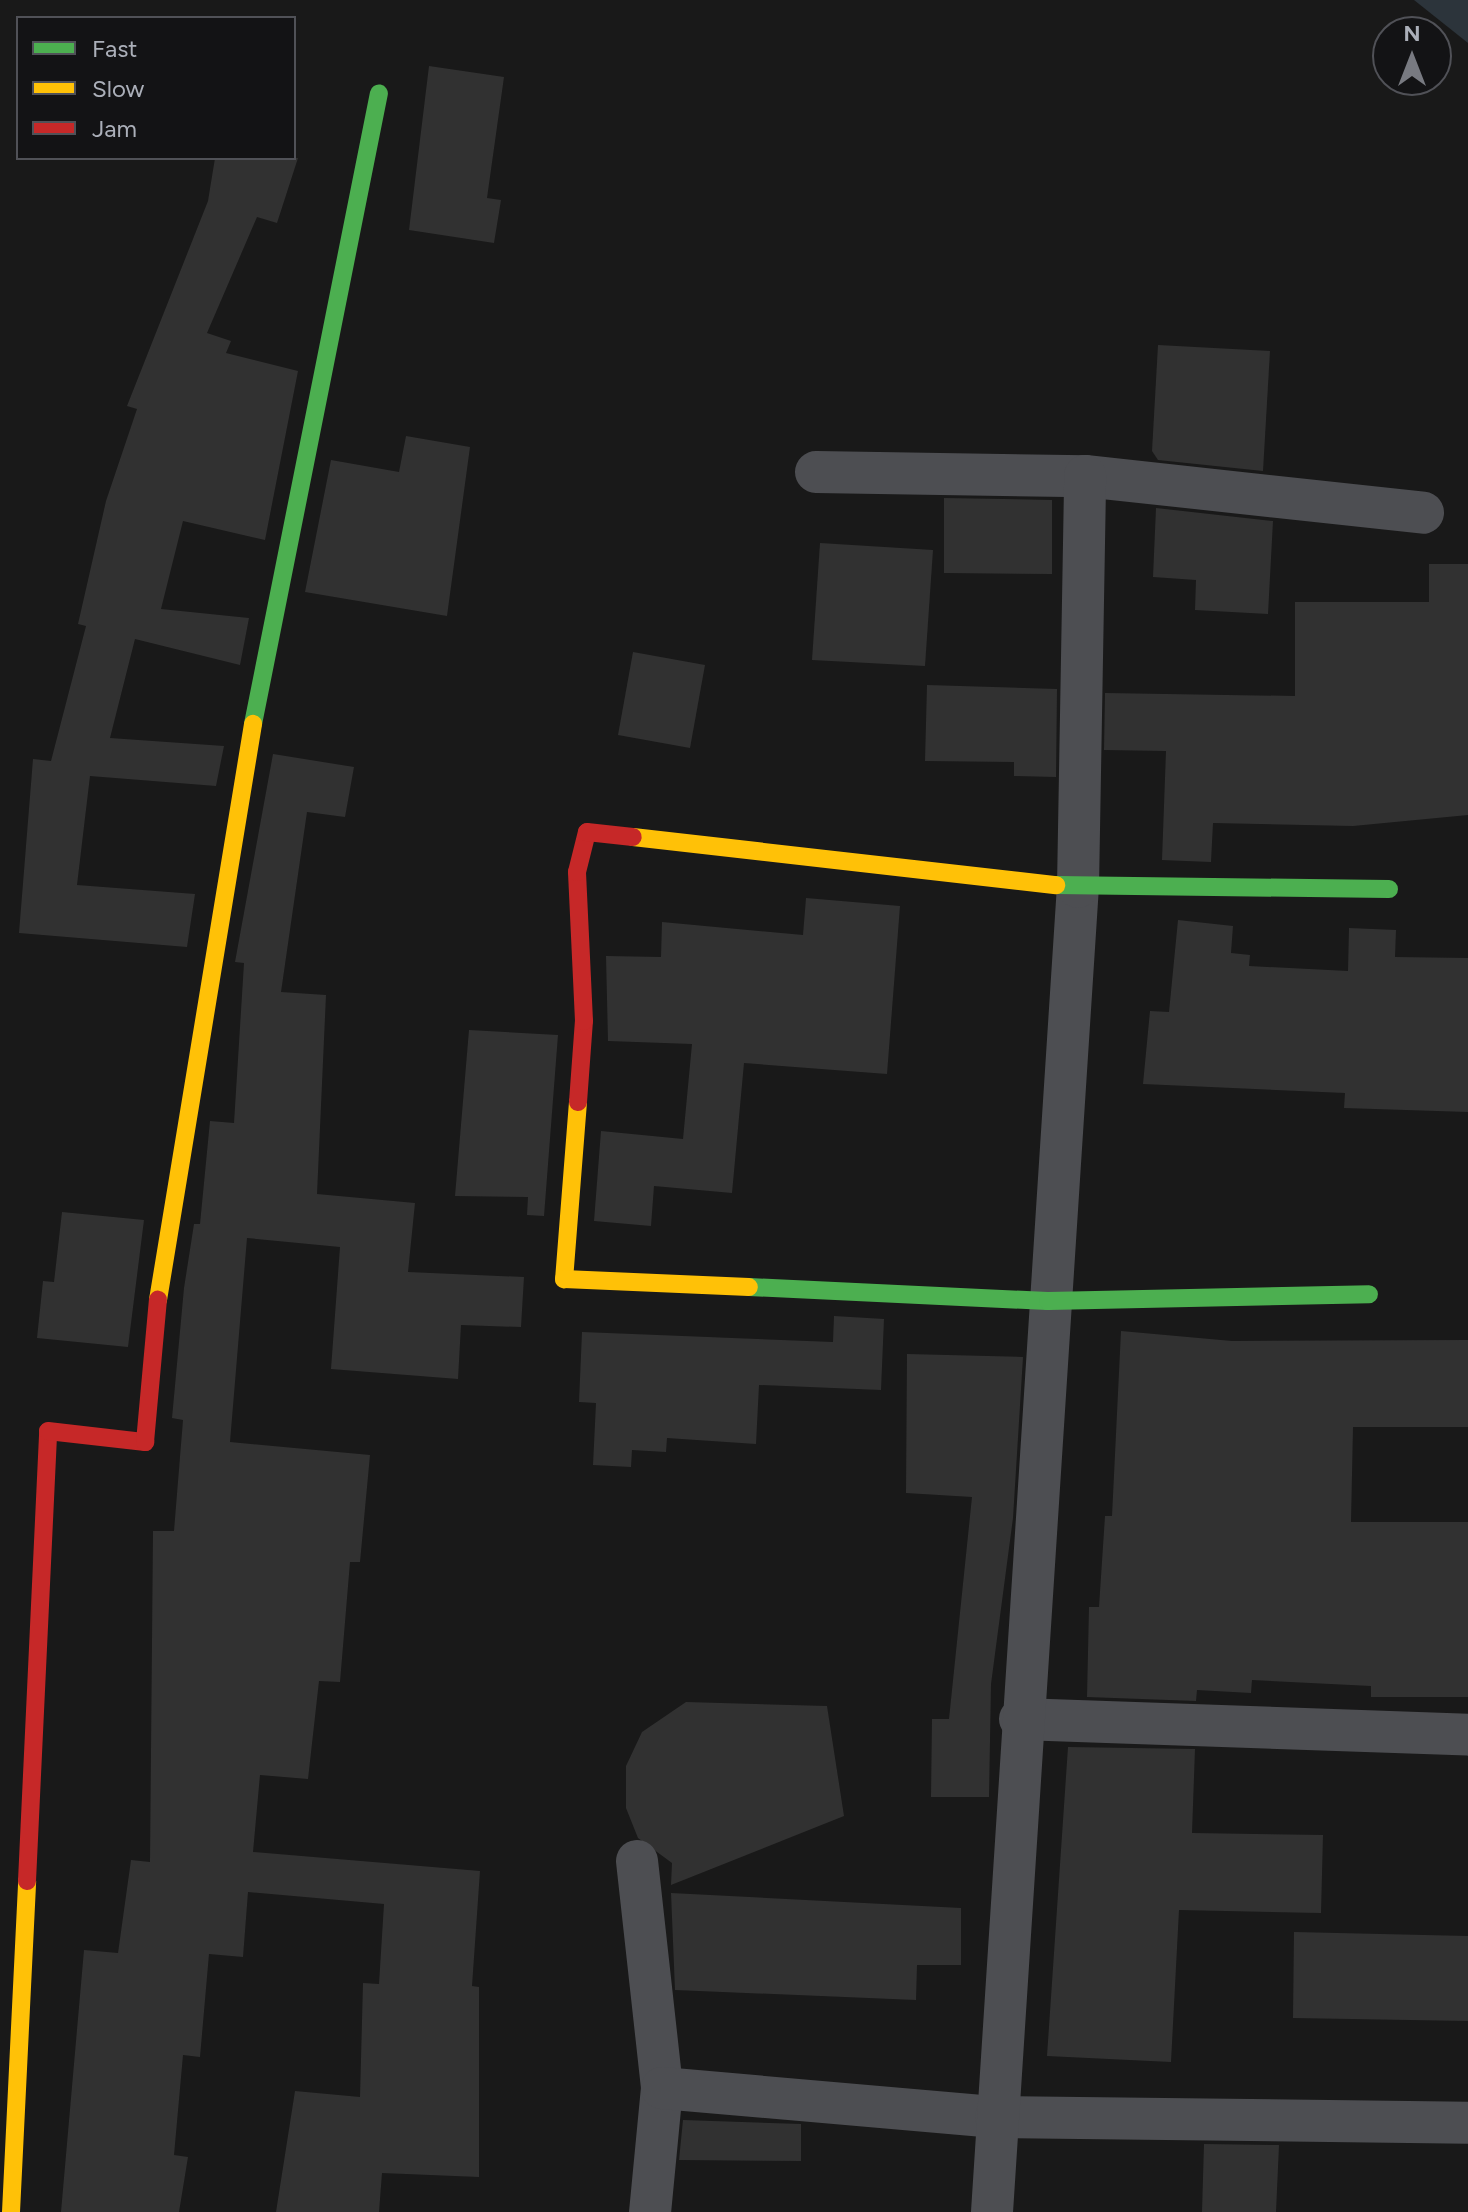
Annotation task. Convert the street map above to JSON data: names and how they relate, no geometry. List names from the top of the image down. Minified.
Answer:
{"legend":["Fast","Slow","Jam"],"north":"top"}
